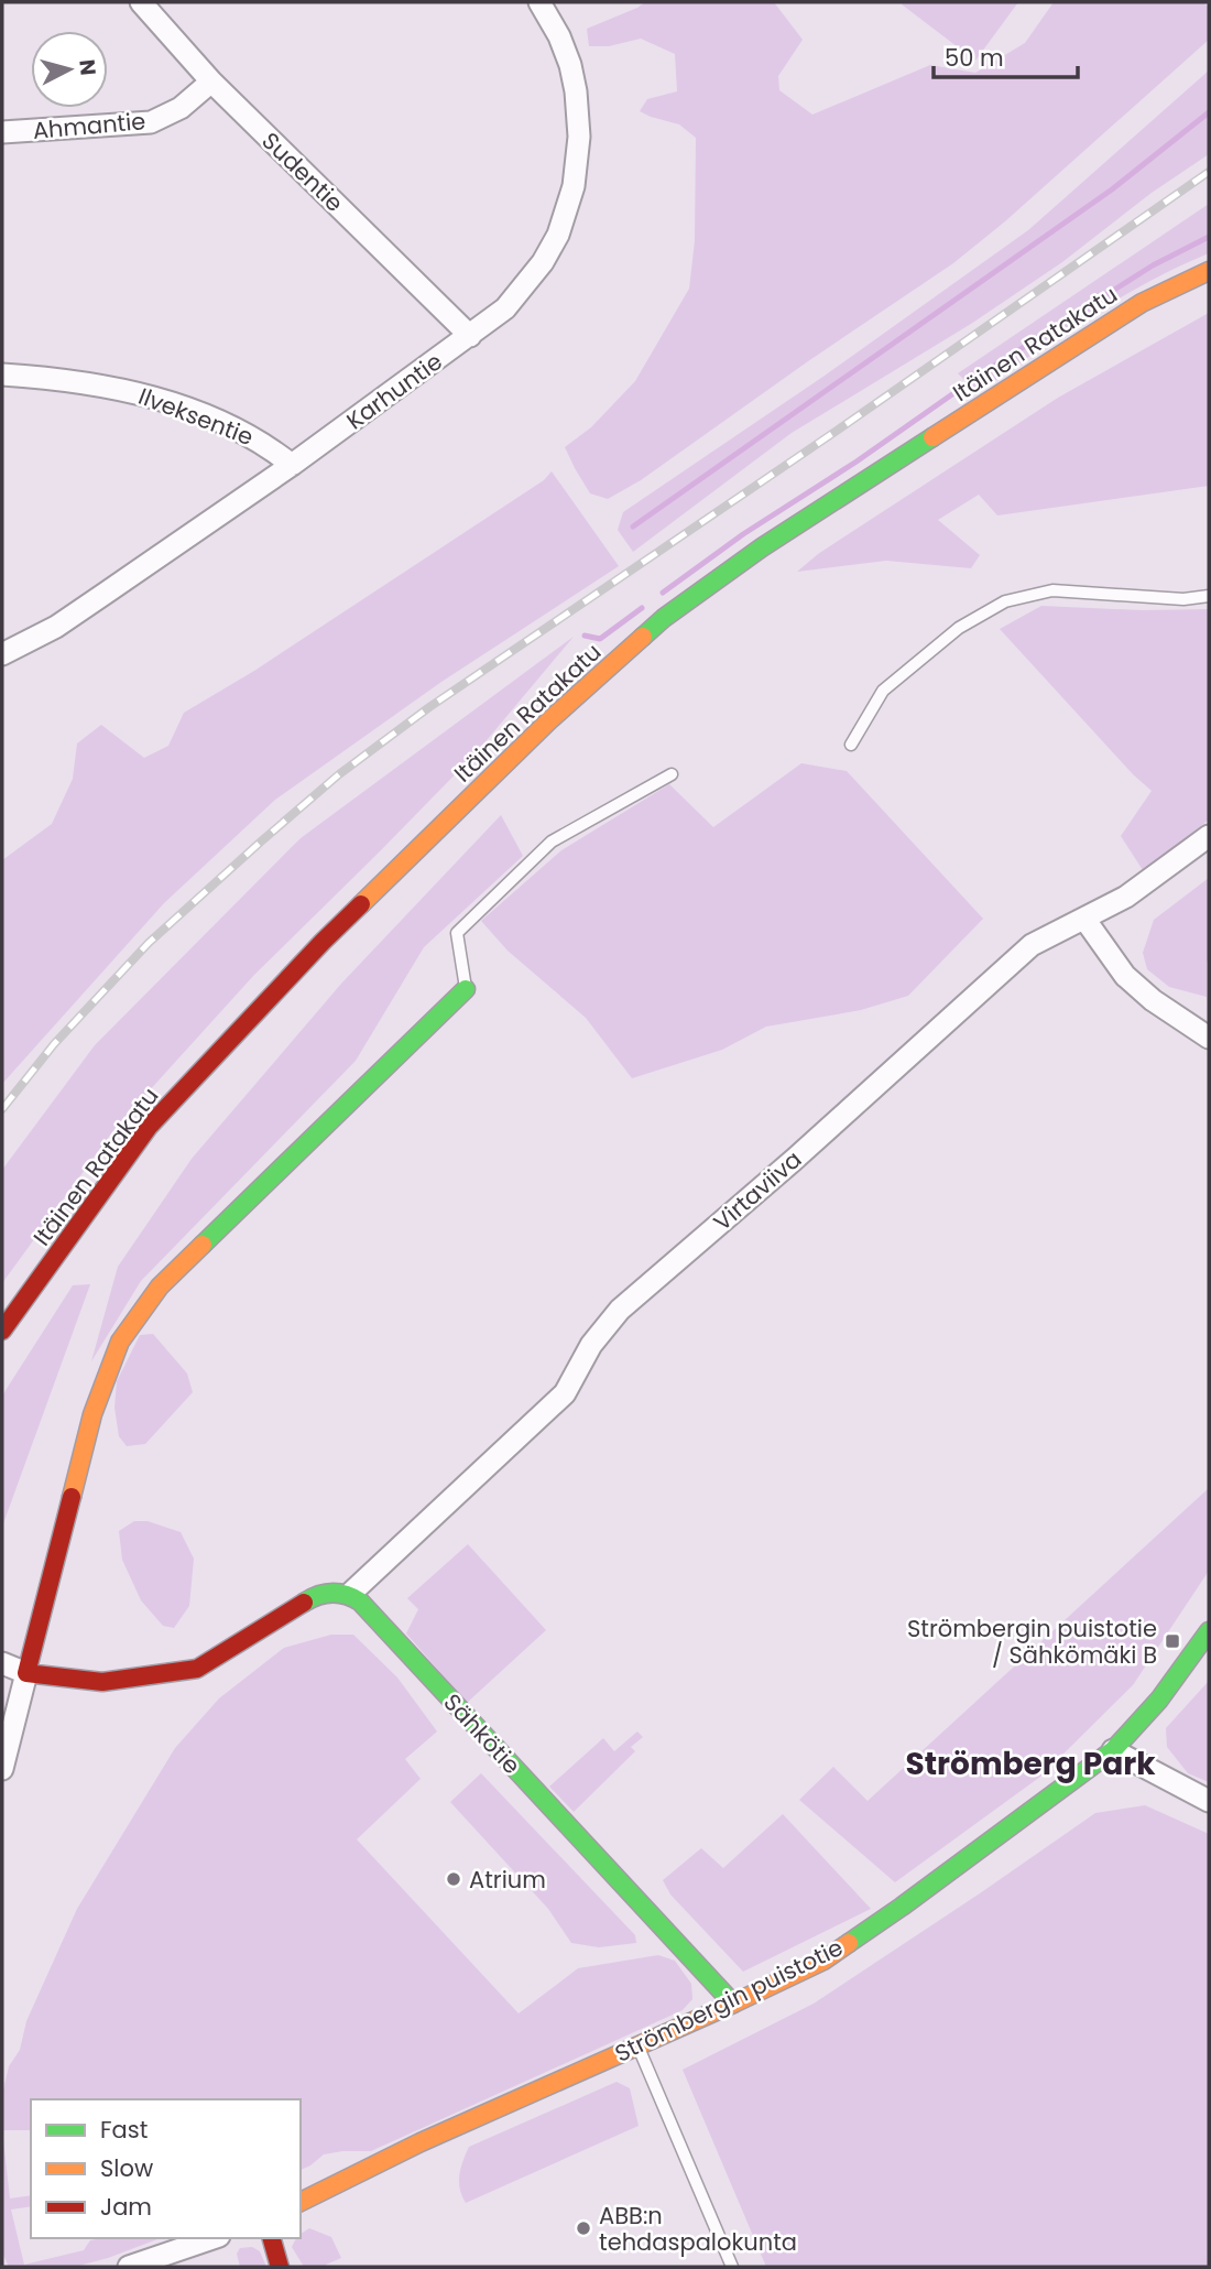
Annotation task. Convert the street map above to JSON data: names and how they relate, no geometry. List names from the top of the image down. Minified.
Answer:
{"streets":{"street":["Ahmantie","Sudentie","Itäinen Ratakatu","Karhuntie","Ilveksentie","Virtaviiva","Sähkötie","Strömbergin puistotie"]},"crossings":[["Ahmantie","Sudentie"],["Sudentie","Karhuntie"],["Karhuntie","Ilveksentie"],["Virtaviiva","Sähkötie"],["Sähkötie","Strömbergin puistotie"]],"districts":["Strömberg Park"],"places":{"transit":["Strömbergin puistotie / Sähkömäki B"],"other":["Atrium","ABB:n tehdaspalokunta"]},"legend":["Fast","Slow","Jam"],"scale_bar":"50 m","north":"right"}
